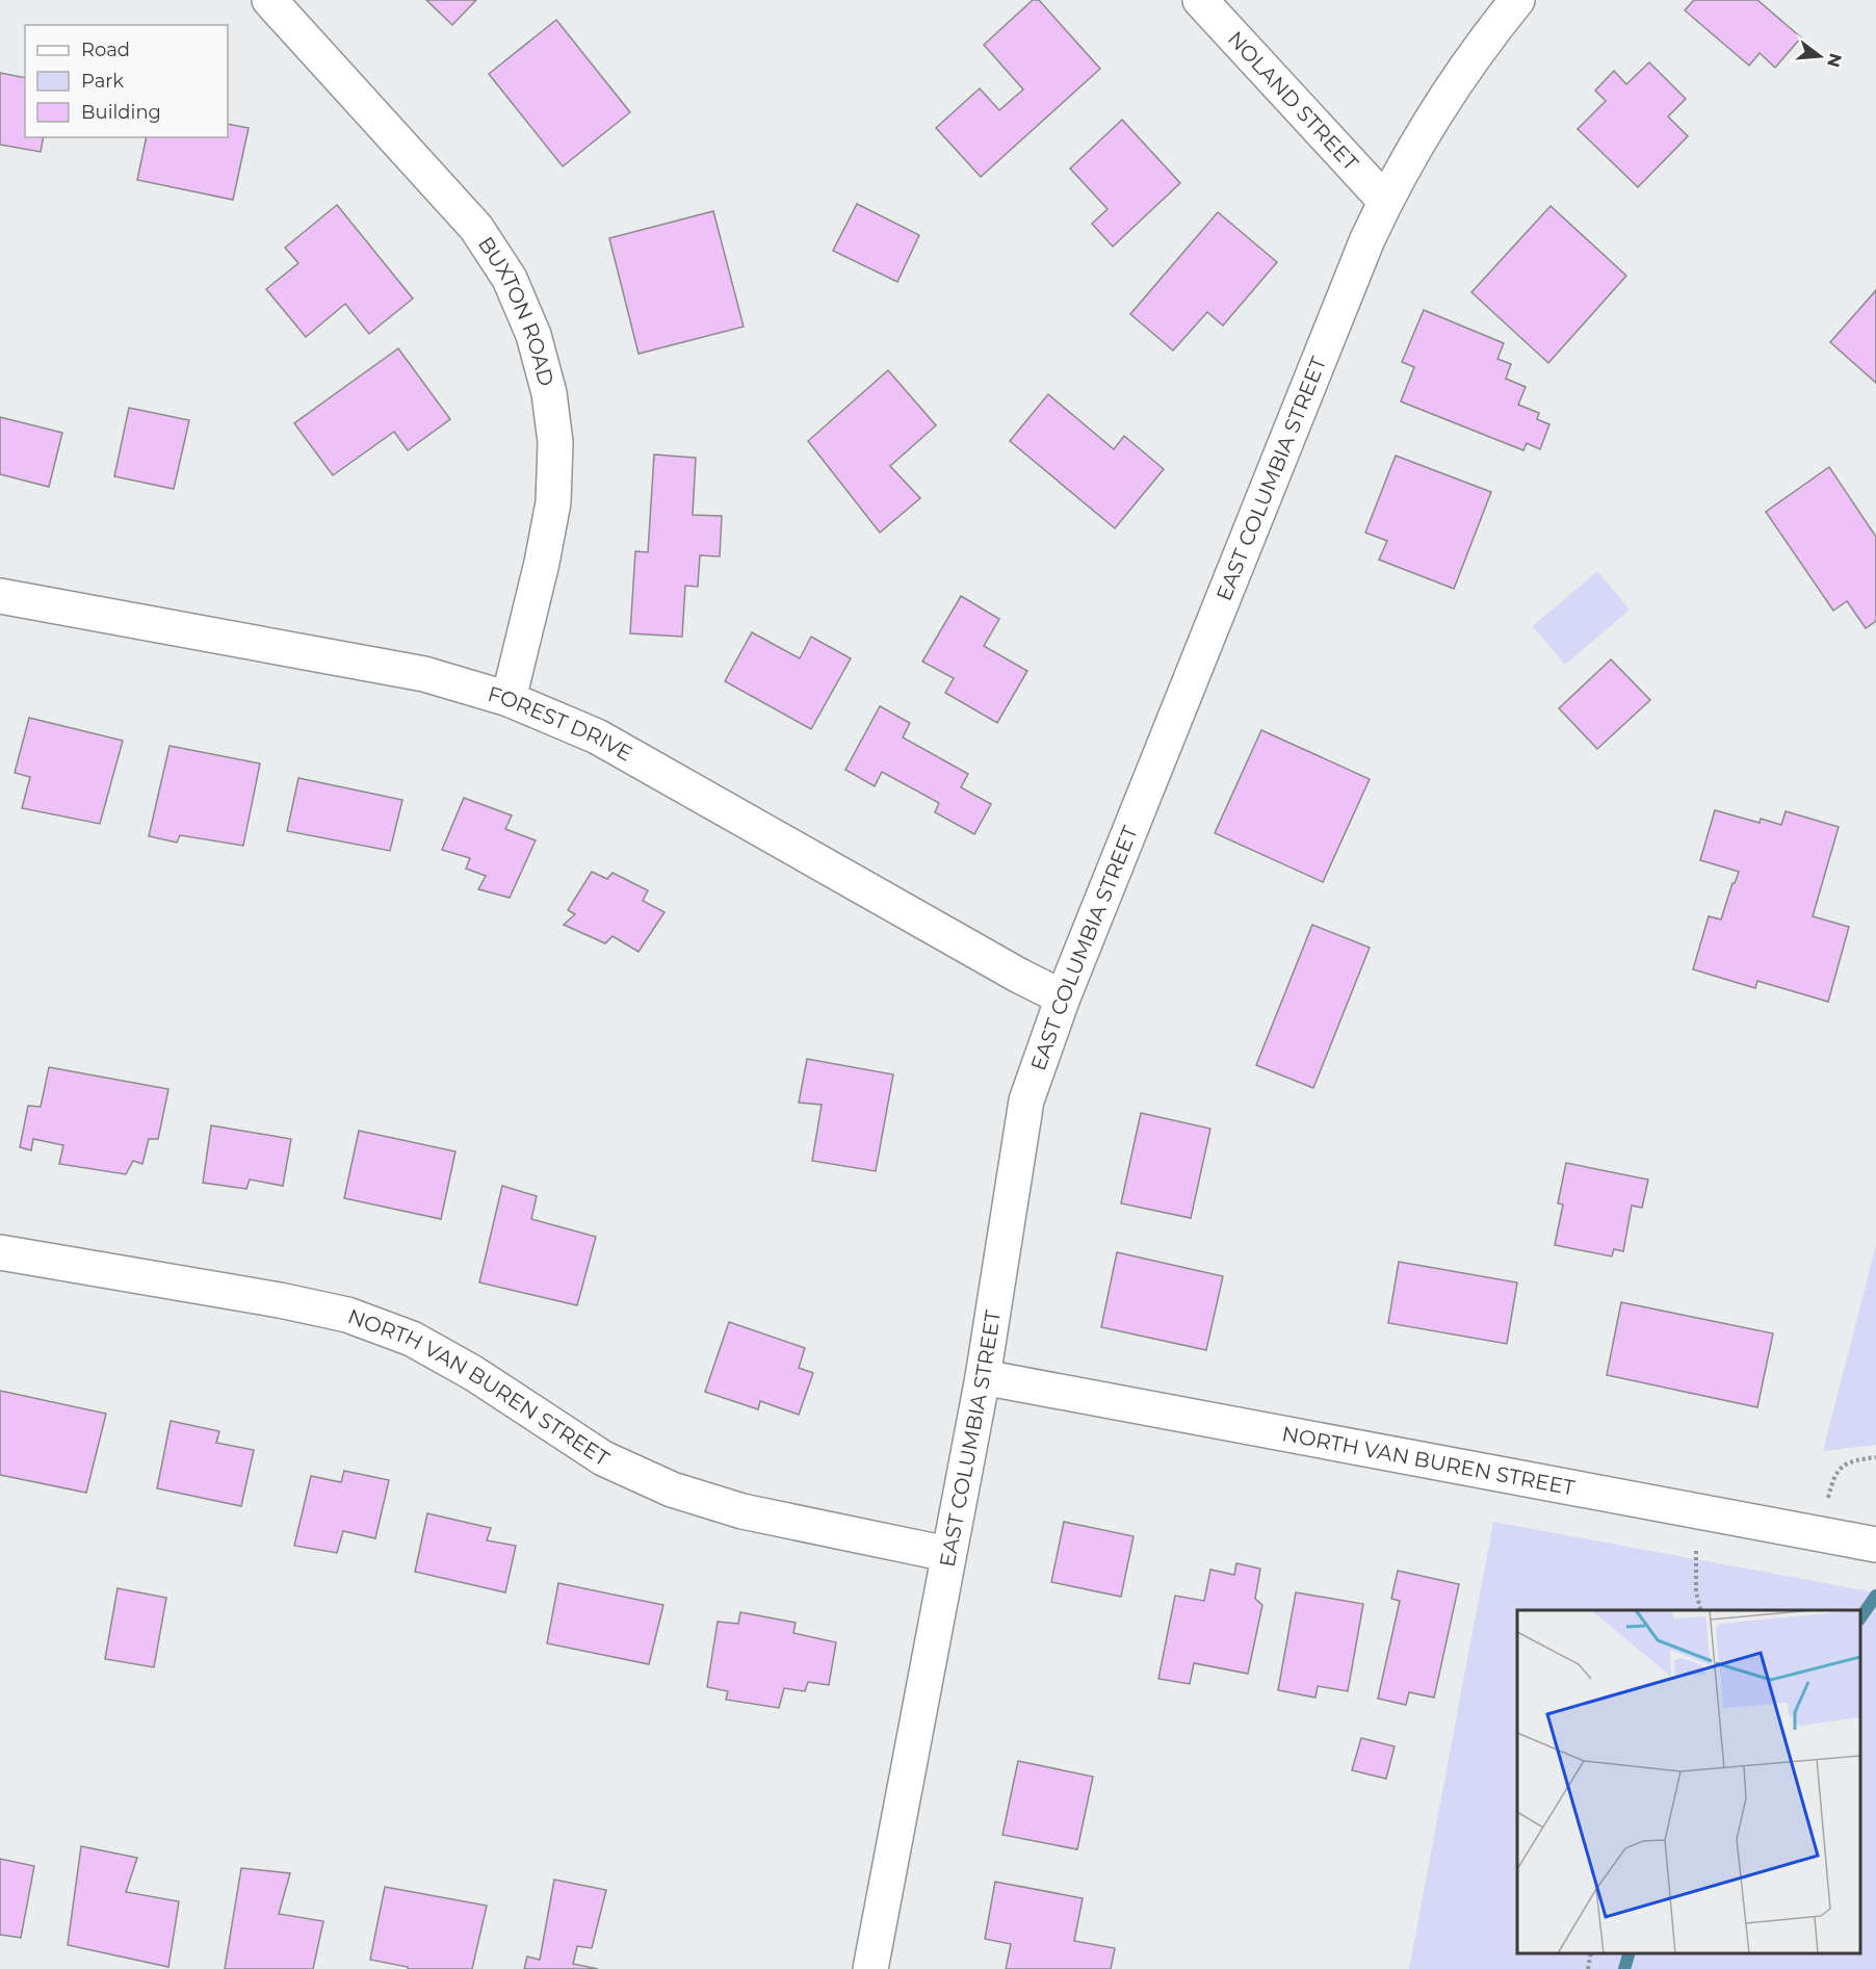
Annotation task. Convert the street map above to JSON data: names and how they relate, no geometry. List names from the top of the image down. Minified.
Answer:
{"streets":{"street":["NOLAND STREET","BUXTON ROAD","EAST COLUMBIA STREET","FOREST DRIVE","NORTH VAN BUREN STREET"]},"crossings":[["NOLAND STREET","EAST COLUMBIA STREET"],["BUXTON ROAD","FOREST DRIVE"],["EAST COLUMBIA STREET","FOREST DRIVE"],["EAST COLUMBIA STREET","NORTH VAN BUREN STREET"]],"legend":["Road","Park","Building"],"north":"right"}
